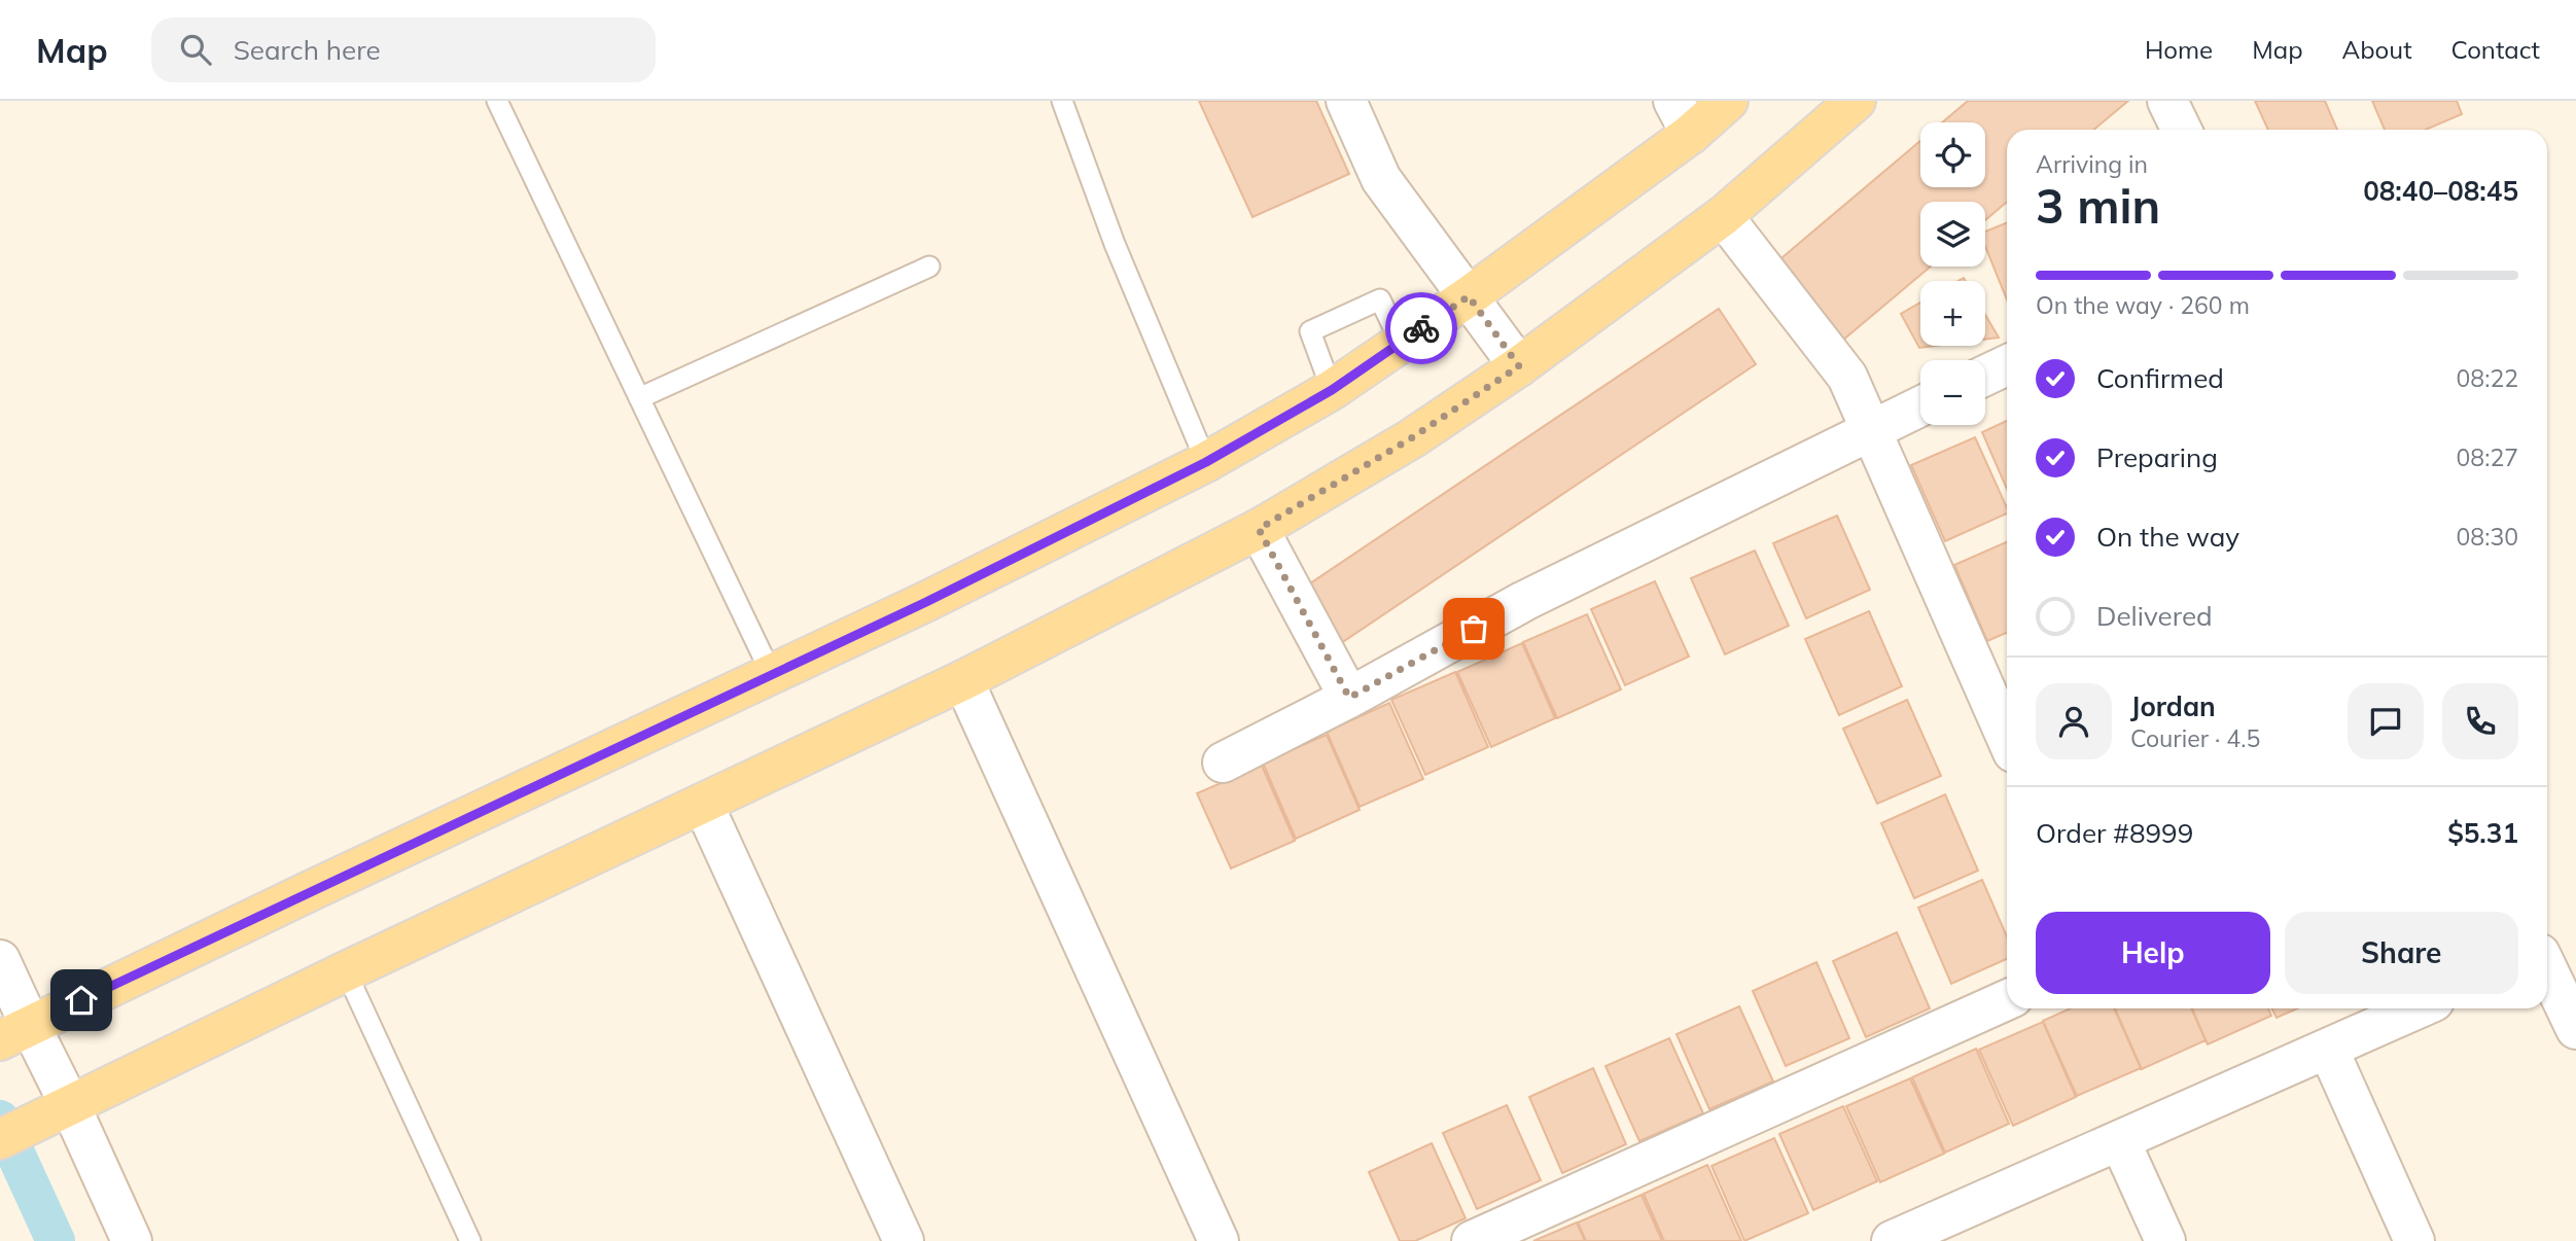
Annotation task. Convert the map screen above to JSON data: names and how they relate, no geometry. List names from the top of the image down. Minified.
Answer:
{"page":{"header":"Map","search":"Search here","nav":["Home","Map","About","Contact"],"map_buttons":["+","−"],"heading":["3 min","Arriving in","08:40–08:45"],"panel":["Jordan","Courier · 4.5","Order #8999","$5.31"],"bar":"On the way · 260 m","list":[["Confirmed","08:22"],["Preparing","08:27"],["On the way","08:30"],"Delivered"],"buttons":["Help","Share"]}}
